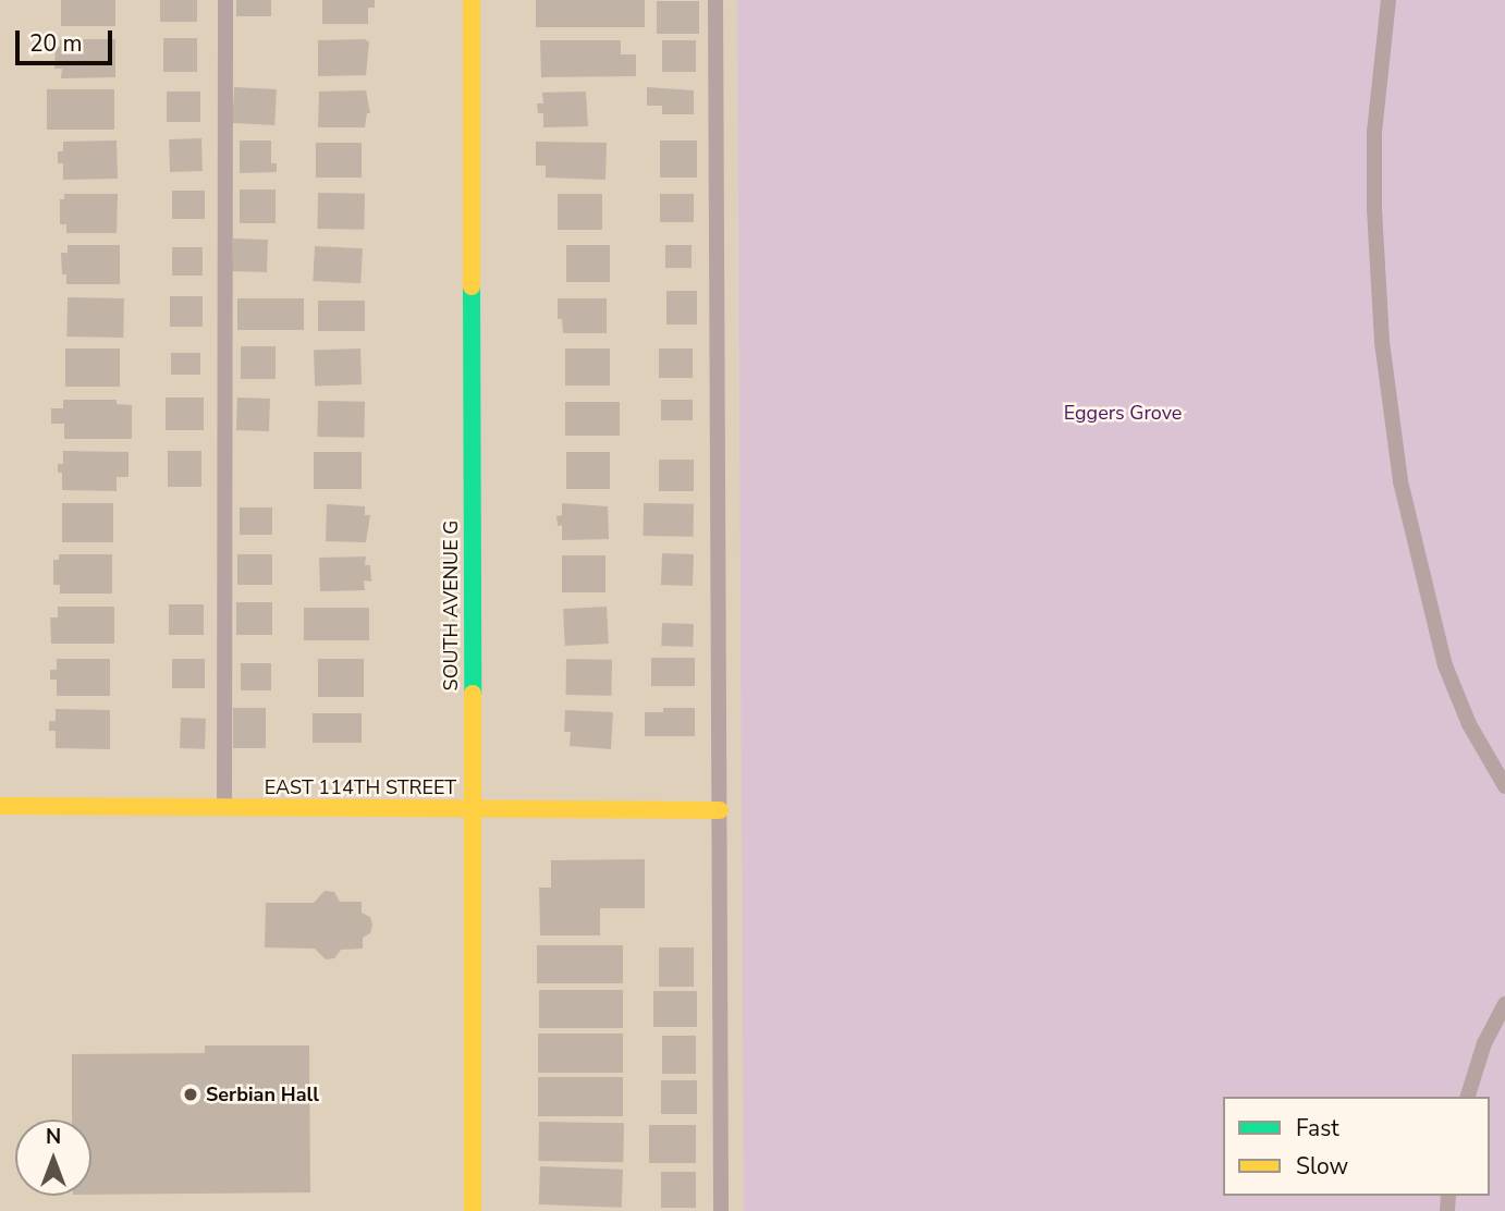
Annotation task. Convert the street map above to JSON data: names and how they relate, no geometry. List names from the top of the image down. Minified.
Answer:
{"streets":{"street":["SOUTH AVENUE G","EAST 114TH STREET"]},"crossings":[["SOUTH AVENUE G","EAST 114TH STREET"]],"parks":["Eggers Grove"],"places":["Serbian Hall"],"legend":["Fast","Slow"],"scale_bar":"20 m","north":"top"}
